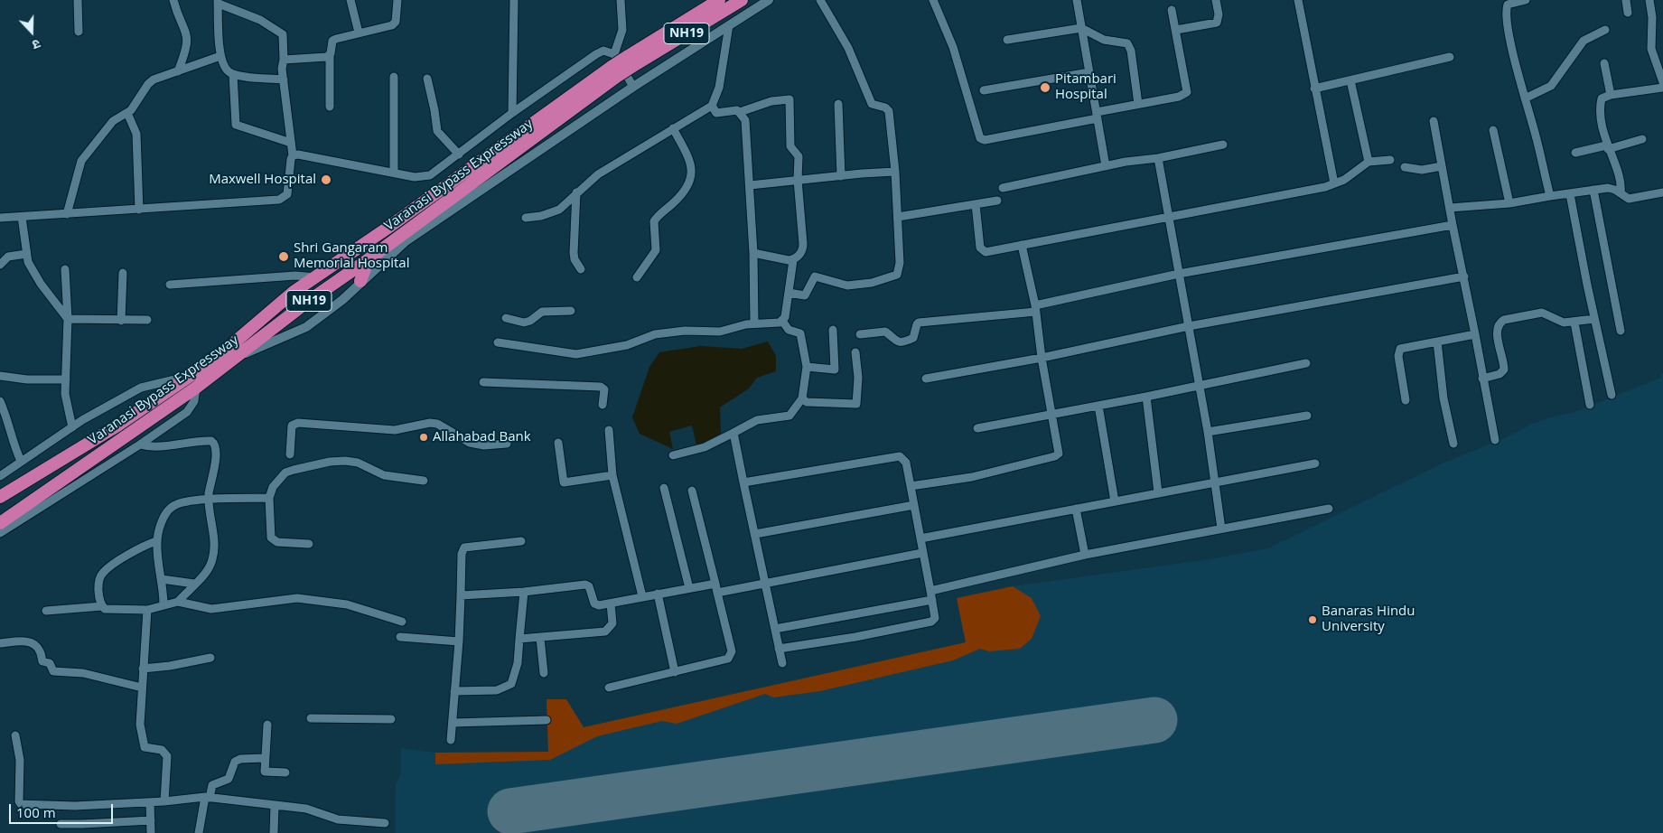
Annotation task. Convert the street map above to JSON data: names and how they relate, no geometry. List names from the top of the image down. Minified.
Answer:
{"streets":{"highway":["NH19","Varanasi Bypass Expressway"]},"places":["Pitambari Hospital","Maxwell Hospital","Shri Gangaram Memorial Hospital","Allahabad Bank","Banaras Hindu University"],"scale_bar":"100 m","north":"bottom"}
